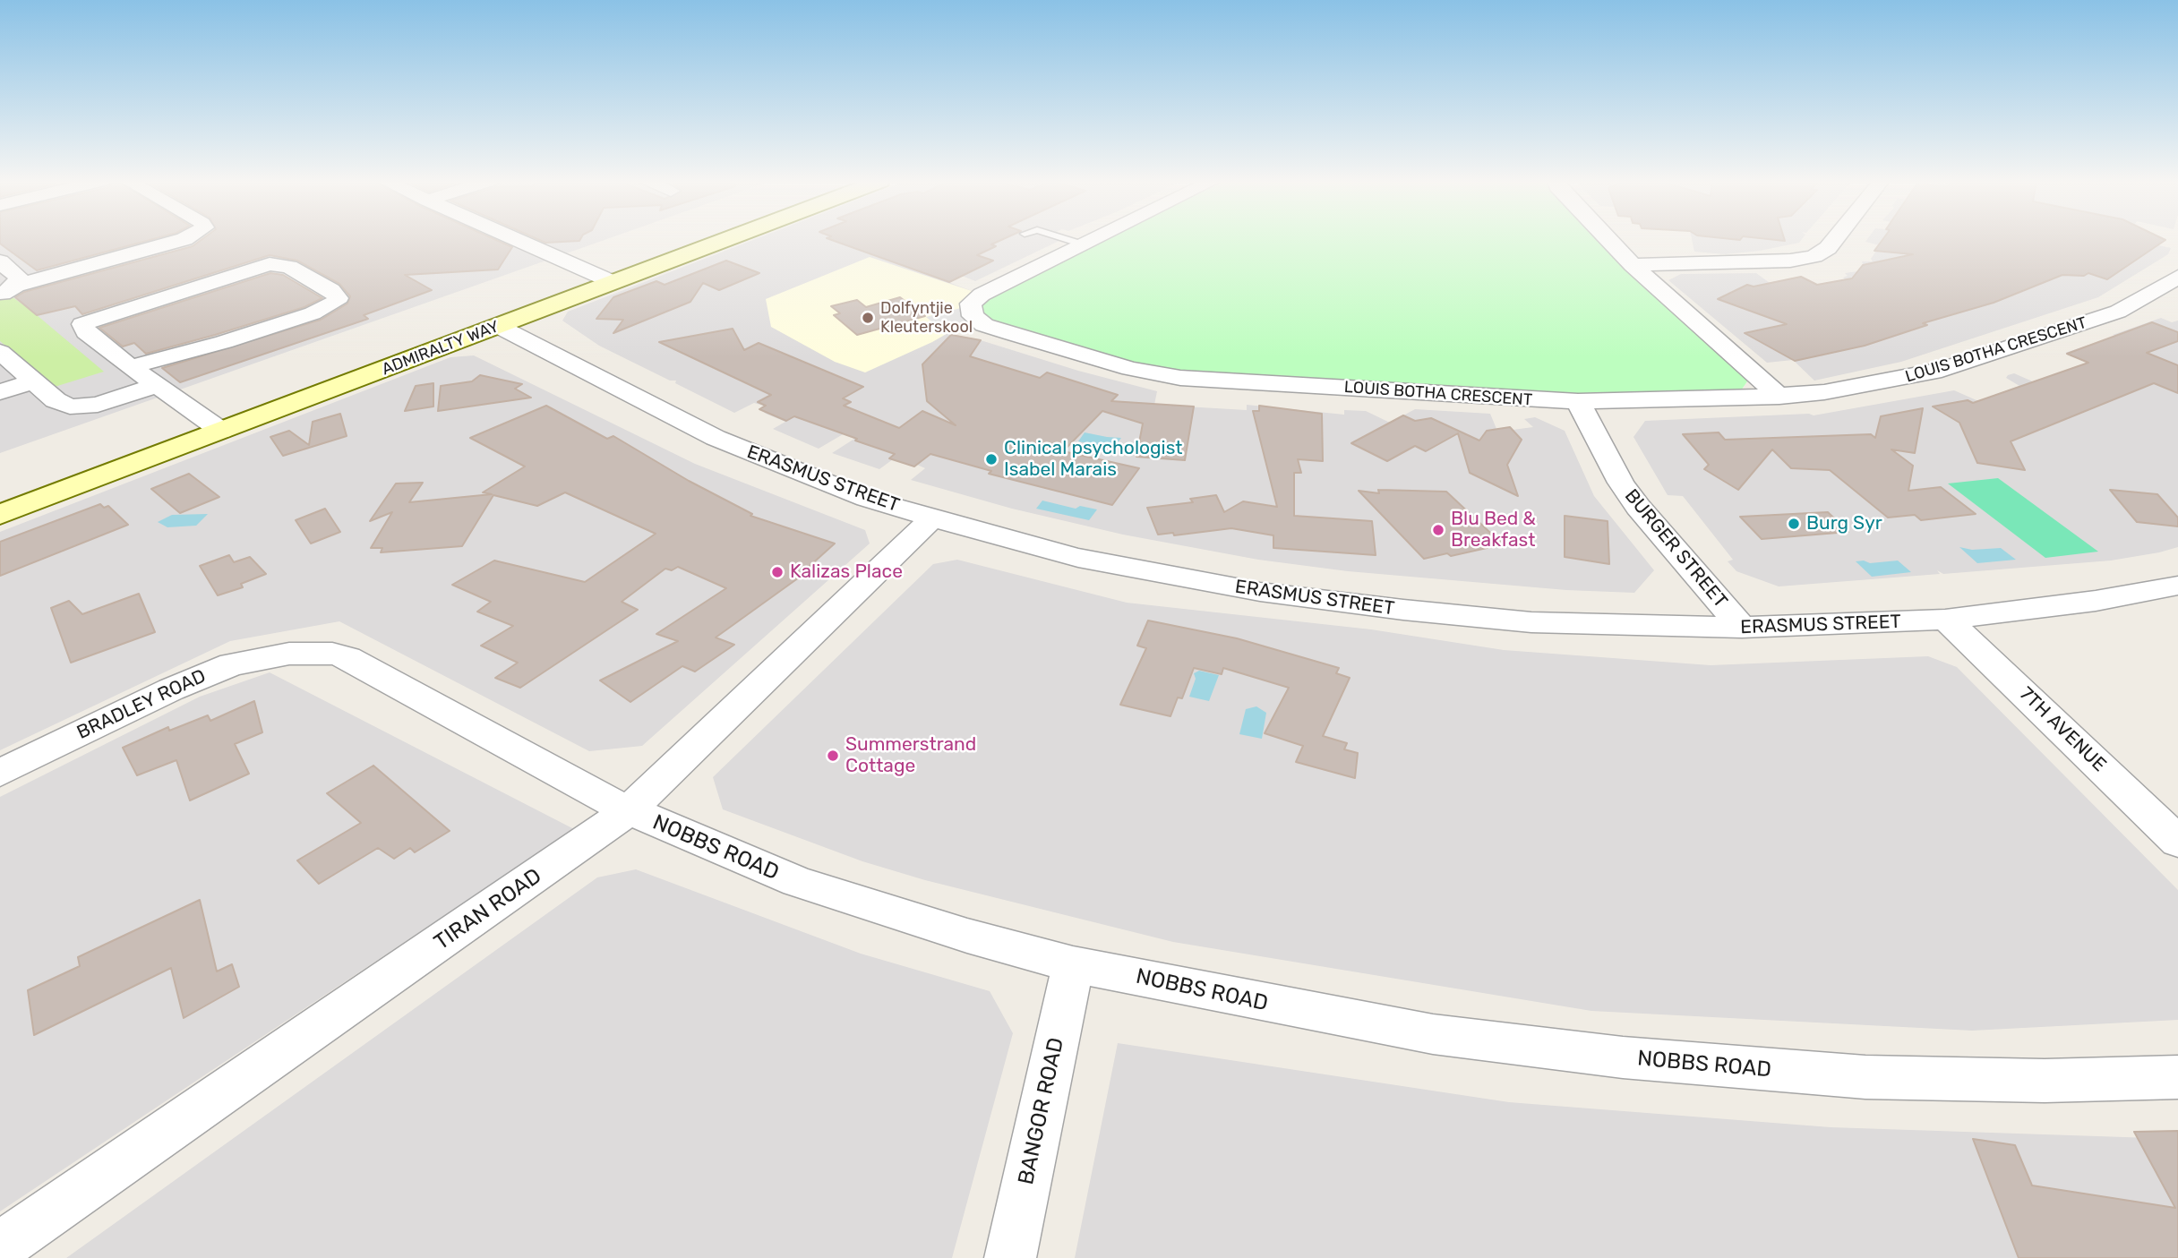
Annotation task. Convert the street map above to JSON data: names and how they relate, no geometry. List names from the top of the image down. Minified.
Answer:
{"streets":{"main road":["ADMIRALTY WAY"],"street":["LOUIS BOTHA CRESCENT","ERASMUS STREET","BURGER STREET","BRADLEY ROAD","7TH AVENUE","NOBBS ROAD","TIRAN ROAD","BANGOR ROAD"]},"crossings":[["ADMIRALTY WAY","ERASMUS STREET"],["LOUIS BOTHA CRESCENT","BURGER STREET"],["ERASMUS STREET","BURGER STREET"],["ERASMUS STREET","7TH AVENUE"],["ERASMUS STREET","TIRAN ROAD"],["BRADLEY ROAD","NOBBS ROAD"],["NOBBS ROAD","TIRAN ROAD"],["NOBBS ROAD","BANGOR ROAD"]],"places":["Dolfyntjie Kleuterskool","Clinical psychologist Isabel Marais","Burg Syr","Blu Bed & Breakfast","Kalizas Place","Summerstrand Cottage"]}
